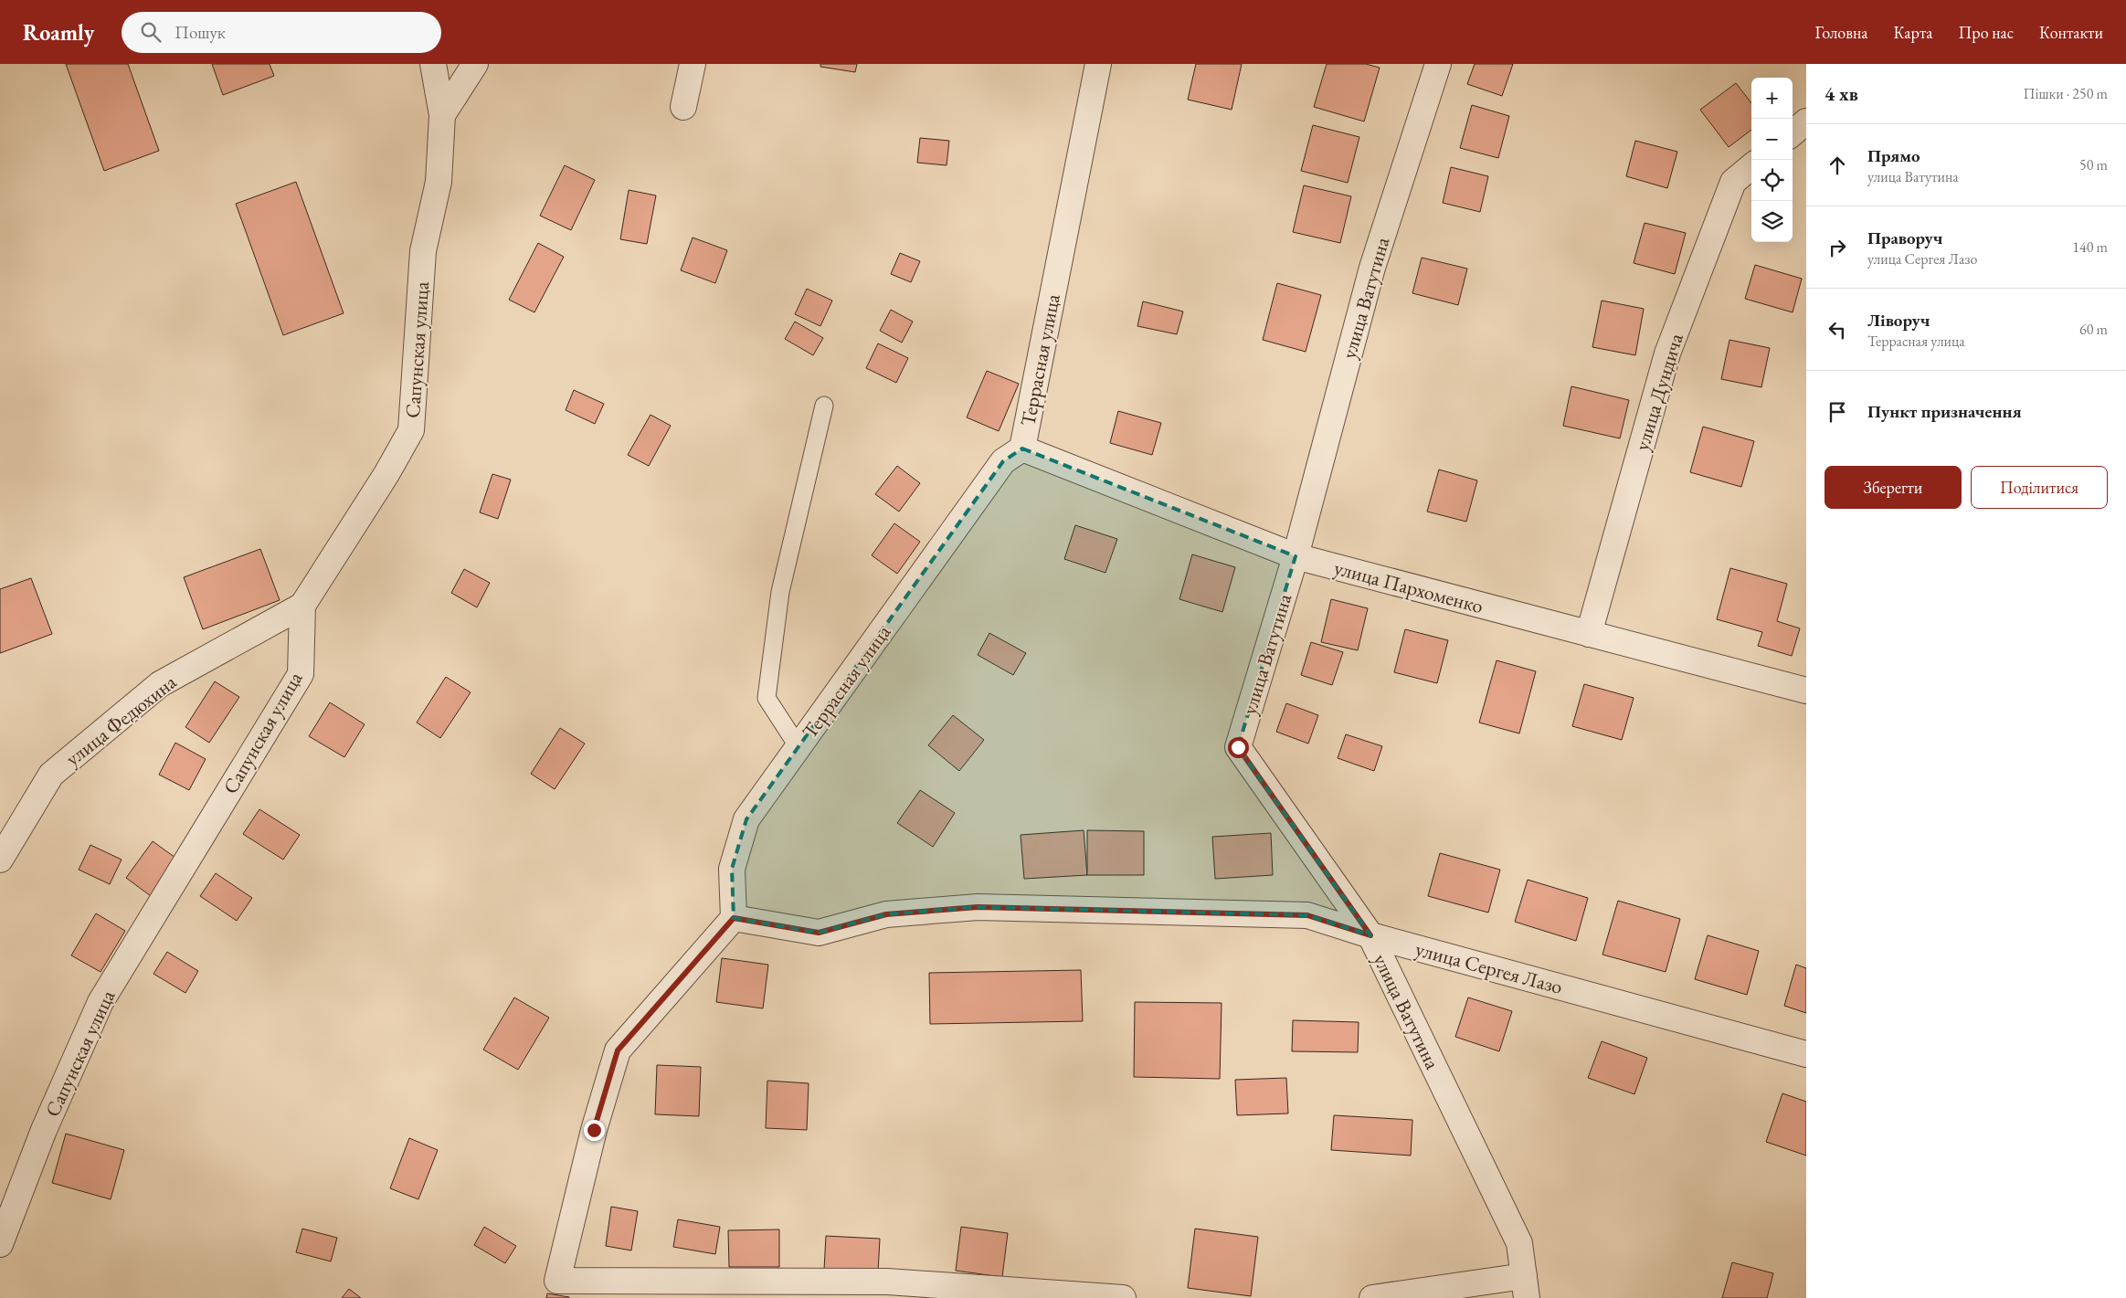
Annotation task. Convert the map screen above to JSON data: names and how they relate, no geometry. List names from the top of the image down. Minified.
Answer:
{"streets":{"street":["улица Ватутина","Сапунская улица","Террасная улица","улица Дундича","улица Пархоменко","улица Федюхина","улица Сергея Лазо"]},"crossings":[["улица Ватутина","улица Пархоменко"],["улица Ватутина","улица Сергея Лазо"],["Сапунская улица","улица Федюхина"],["Террасная улица","улица Пархоменко"],["Террасная улица","улица Сергея Лазо"],["улица Дундича","улица Пархоменко"]],"page":{"header":"Roamly","search":"Пошук","nav":["Головна","Карта","Про нас","Контакти"],"heading":["4 хв","Пішки · 250 m"],"map_buttons":["+","−"],"list":[["Прямо","улица Ватутина","50 m"],["Праворуч","улица Сергея Лазо","140 m"],["Ліворуч","Террасная улица","60 m"],"Пункт призначення"],"buttons":["Зберегти","Поділитися"]}}
